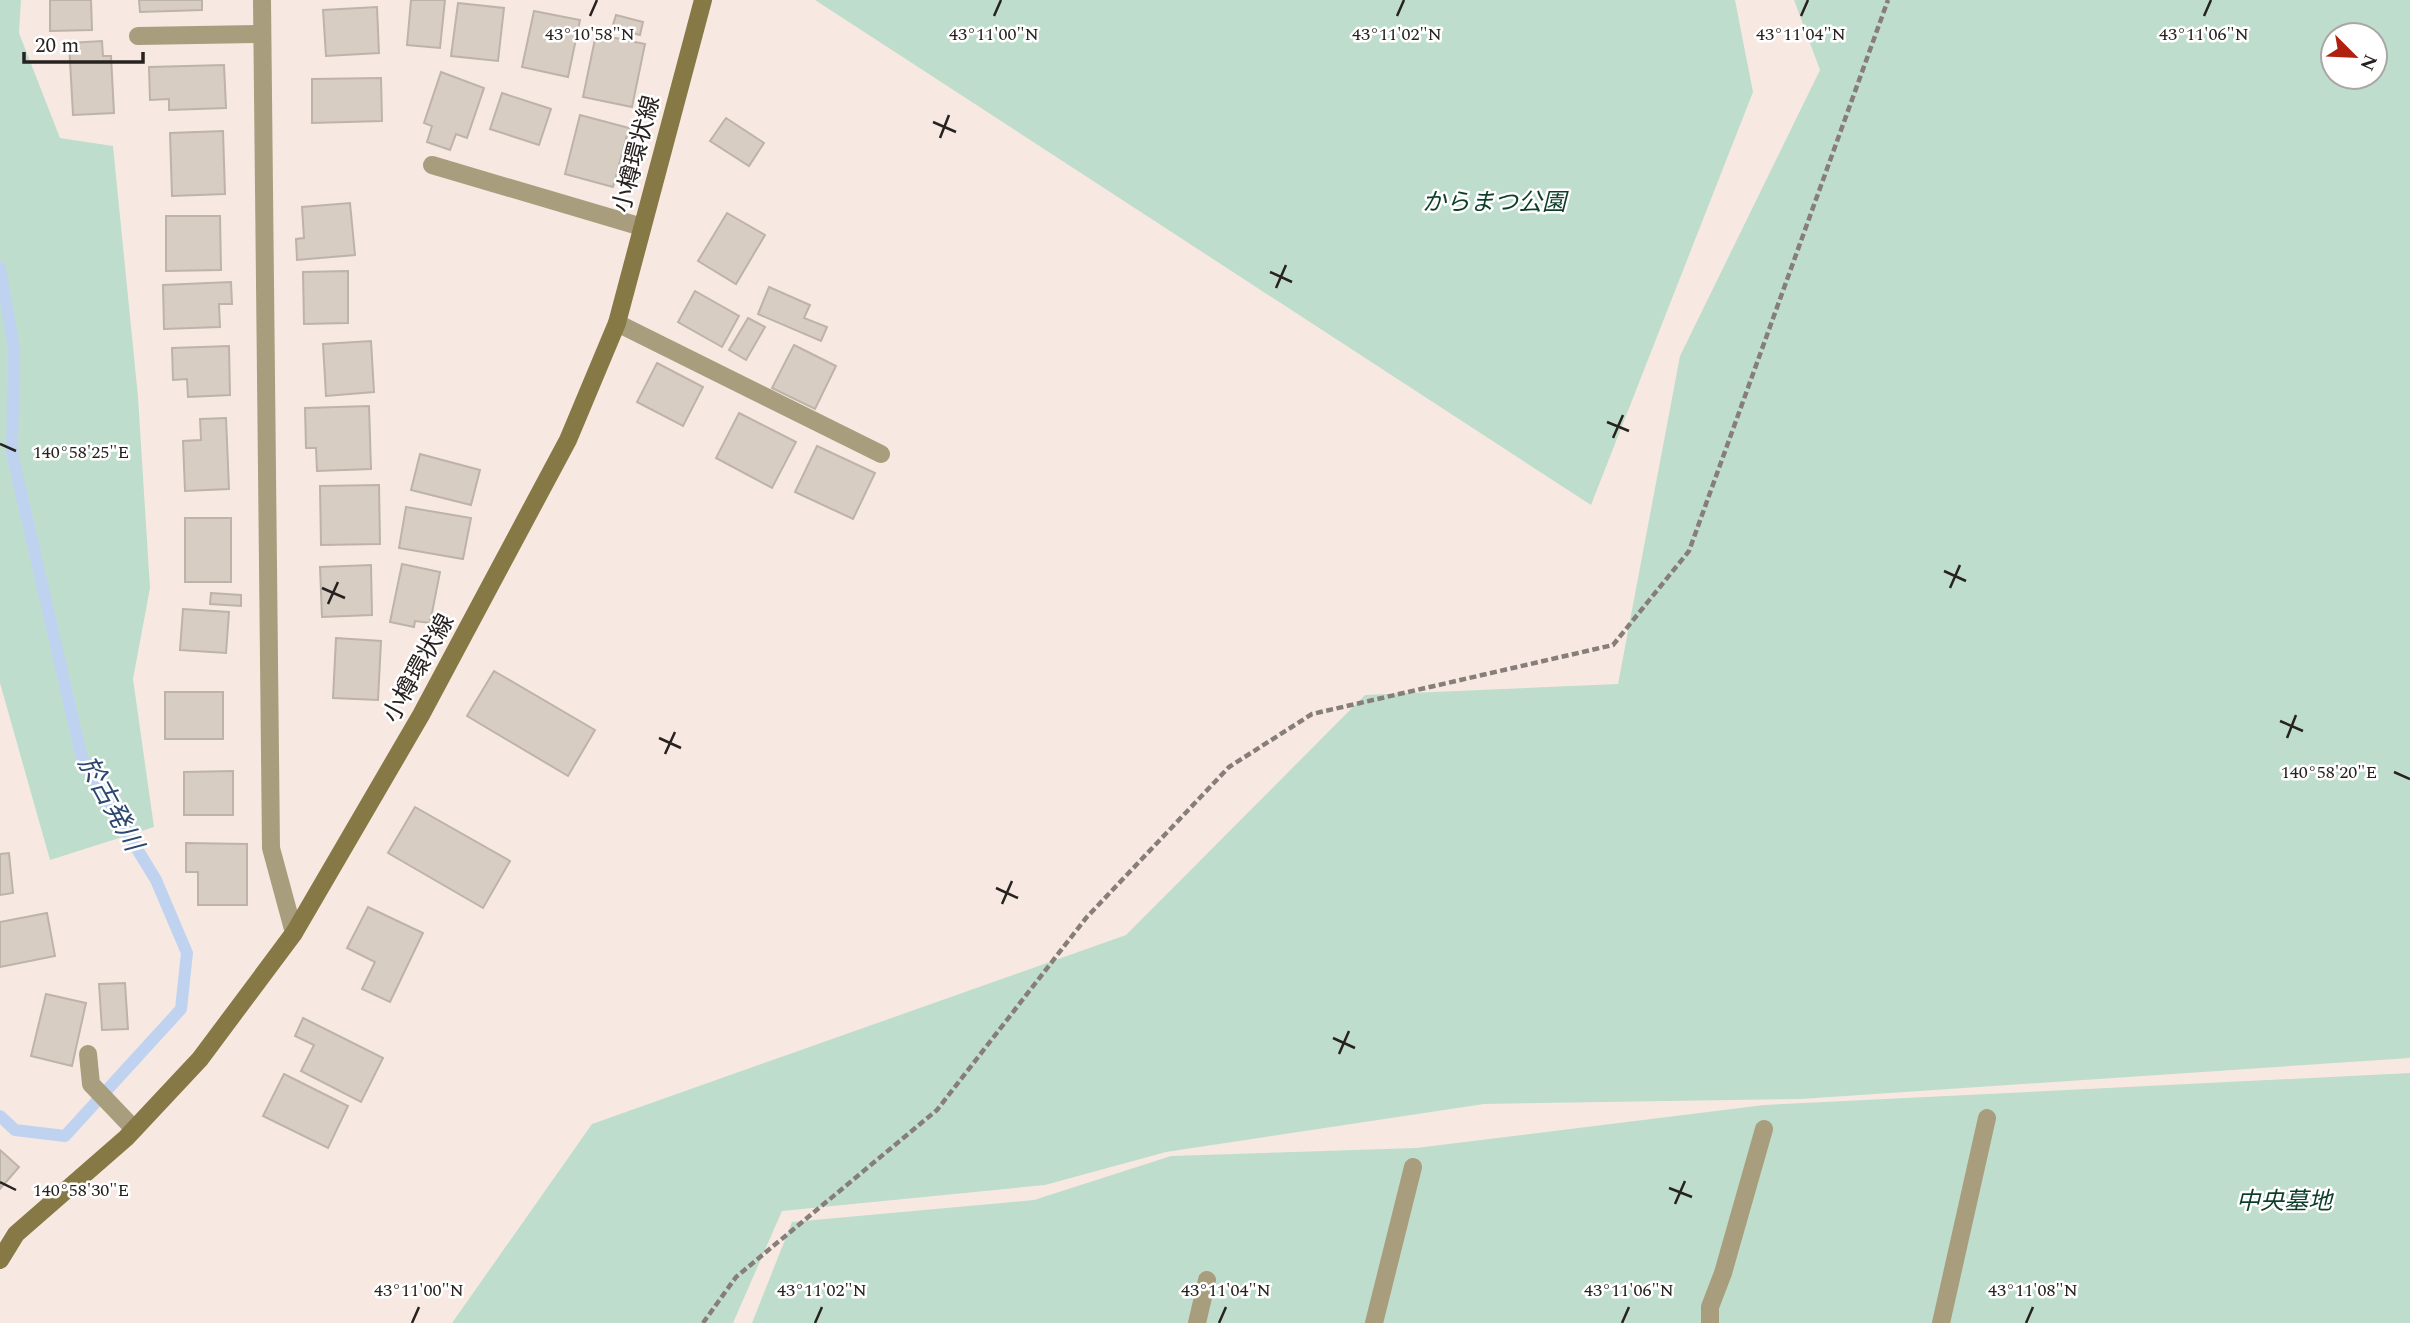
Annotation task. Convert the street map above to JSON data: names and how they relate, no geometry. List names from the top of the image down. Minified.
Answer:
{"streets":{"main road":["小樽環状線"]},"water":["於古発川"],"parks":["からまつ公園","中央墓地"],"scale_bar":"20 m","north":"bottom right","coordinates":["43°10'58\"N","43°11'02\"N","43°11'04\"N","43°11'06\"N","43°11'00\"N","140°58'25\"E","140°58'20\"E","140°58'30\"E","43°11'08\"N"]}
